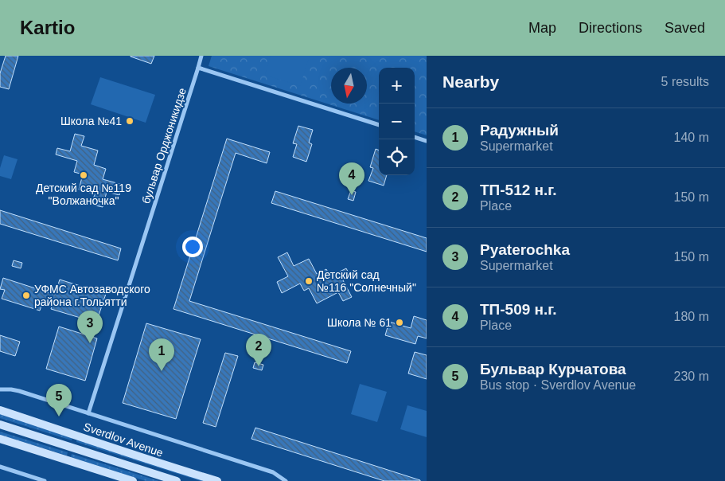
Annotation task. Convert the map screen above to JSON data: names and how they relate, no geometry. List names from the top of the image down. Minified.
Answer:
{"streets":{"main road":["Sverdlov Avenue"],"street":["бульвар Орджоникидзе"]},"places":["Школа №41","Детский сад №119 \"Волжаночка\"","Детский сад №116 \"Солнечный\"","УФМС Автозаводского района г.Тольятти","Школа № 61"],"north":"bottom","page":{"header":"Kartio","nav":["Map","Directions","Saved"],"heading":["Nearby","5 results"],"map_buttons":["+","−"],"list":[{"mark":"1","name":"Радужный","note":"Supermarket","value":"140 m"},{"mark":"2","name":"ТП-512 н.г.","note":"Place","value":"150 m"},{"mark":"3","name":"Pyaterochka","note":"Supermarket","value":"150 m"},{"mark":"4","name":"ТП-509 н.г.","note":"Place","value":"180 m"},{"mark":"5","name":"Бульвар Курчатова","note":"Bus stop · Sverdlov Avenue","value":"230 m"}],"pins":["4","3","2","1","5"]}}
